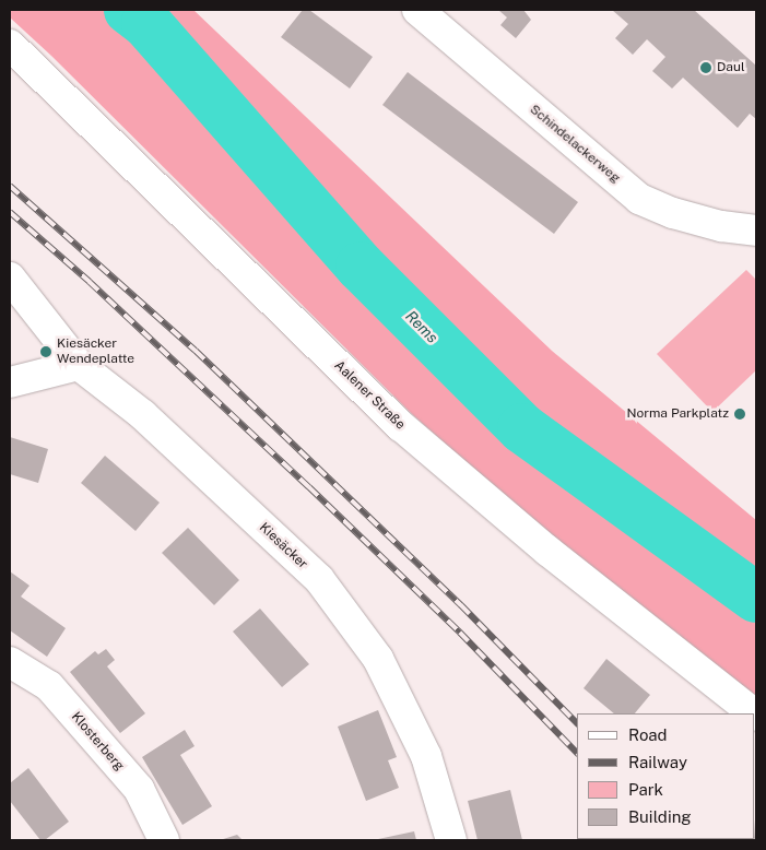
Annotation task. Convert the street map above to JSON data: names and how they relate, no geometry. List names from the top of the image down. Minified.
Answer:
{"streets":{"street":["Schindelackerweg","Aalener Straße","Kiesäcker","Klosterberg"]},"water":["Rems"],"places":["Daul","Kiesäcker Wendeplatte","Norma Parkplatz"],"legend":["Road","Railway","Park","Building"]}
